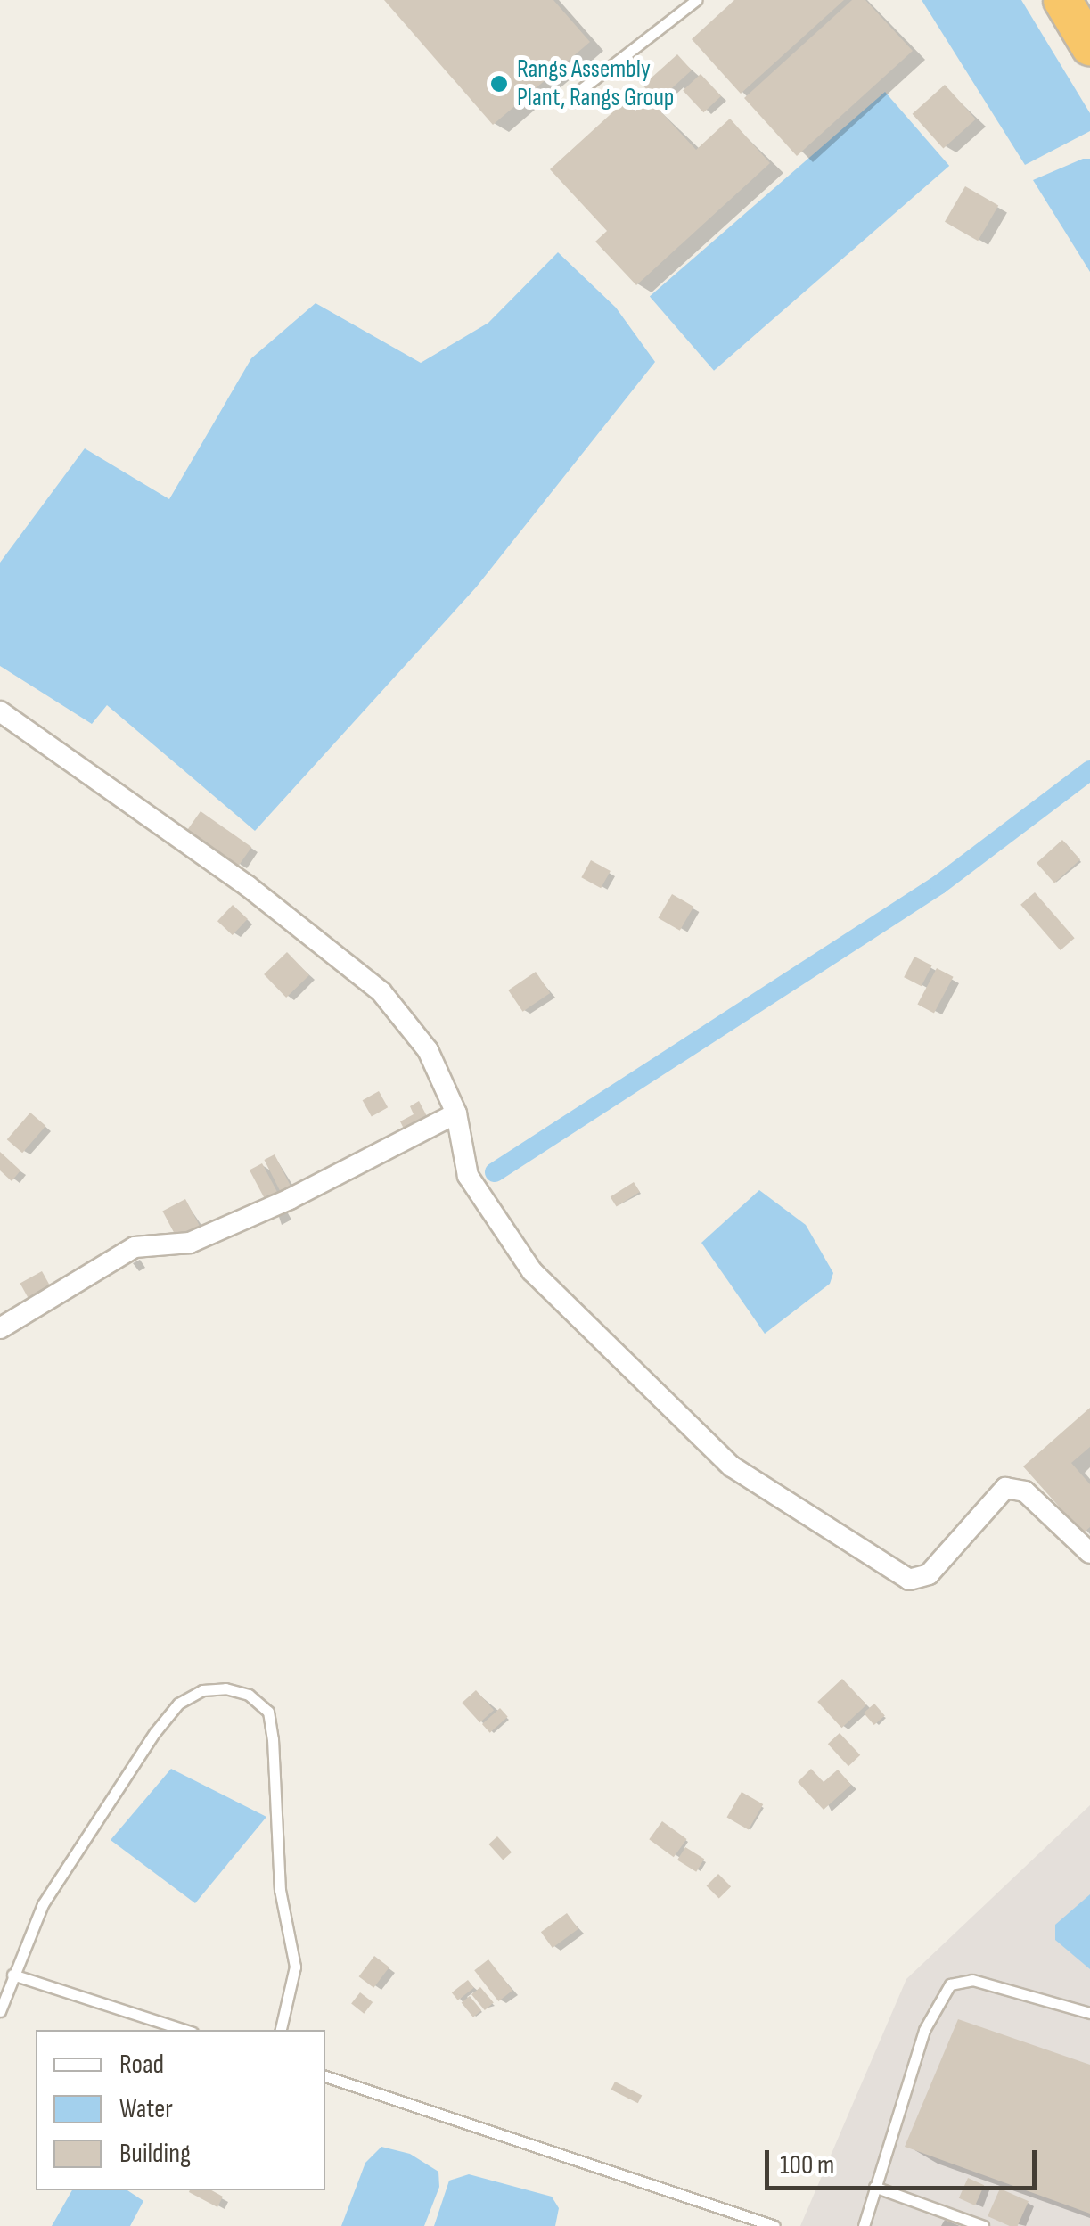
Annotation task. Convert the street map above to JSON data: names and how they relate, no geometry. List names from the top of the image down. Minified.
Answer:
{"places":["Rangs Assembly Plant, Rangs Group"],"legend":["Road","Water","Building"],"scale_bar":"100 m"}
